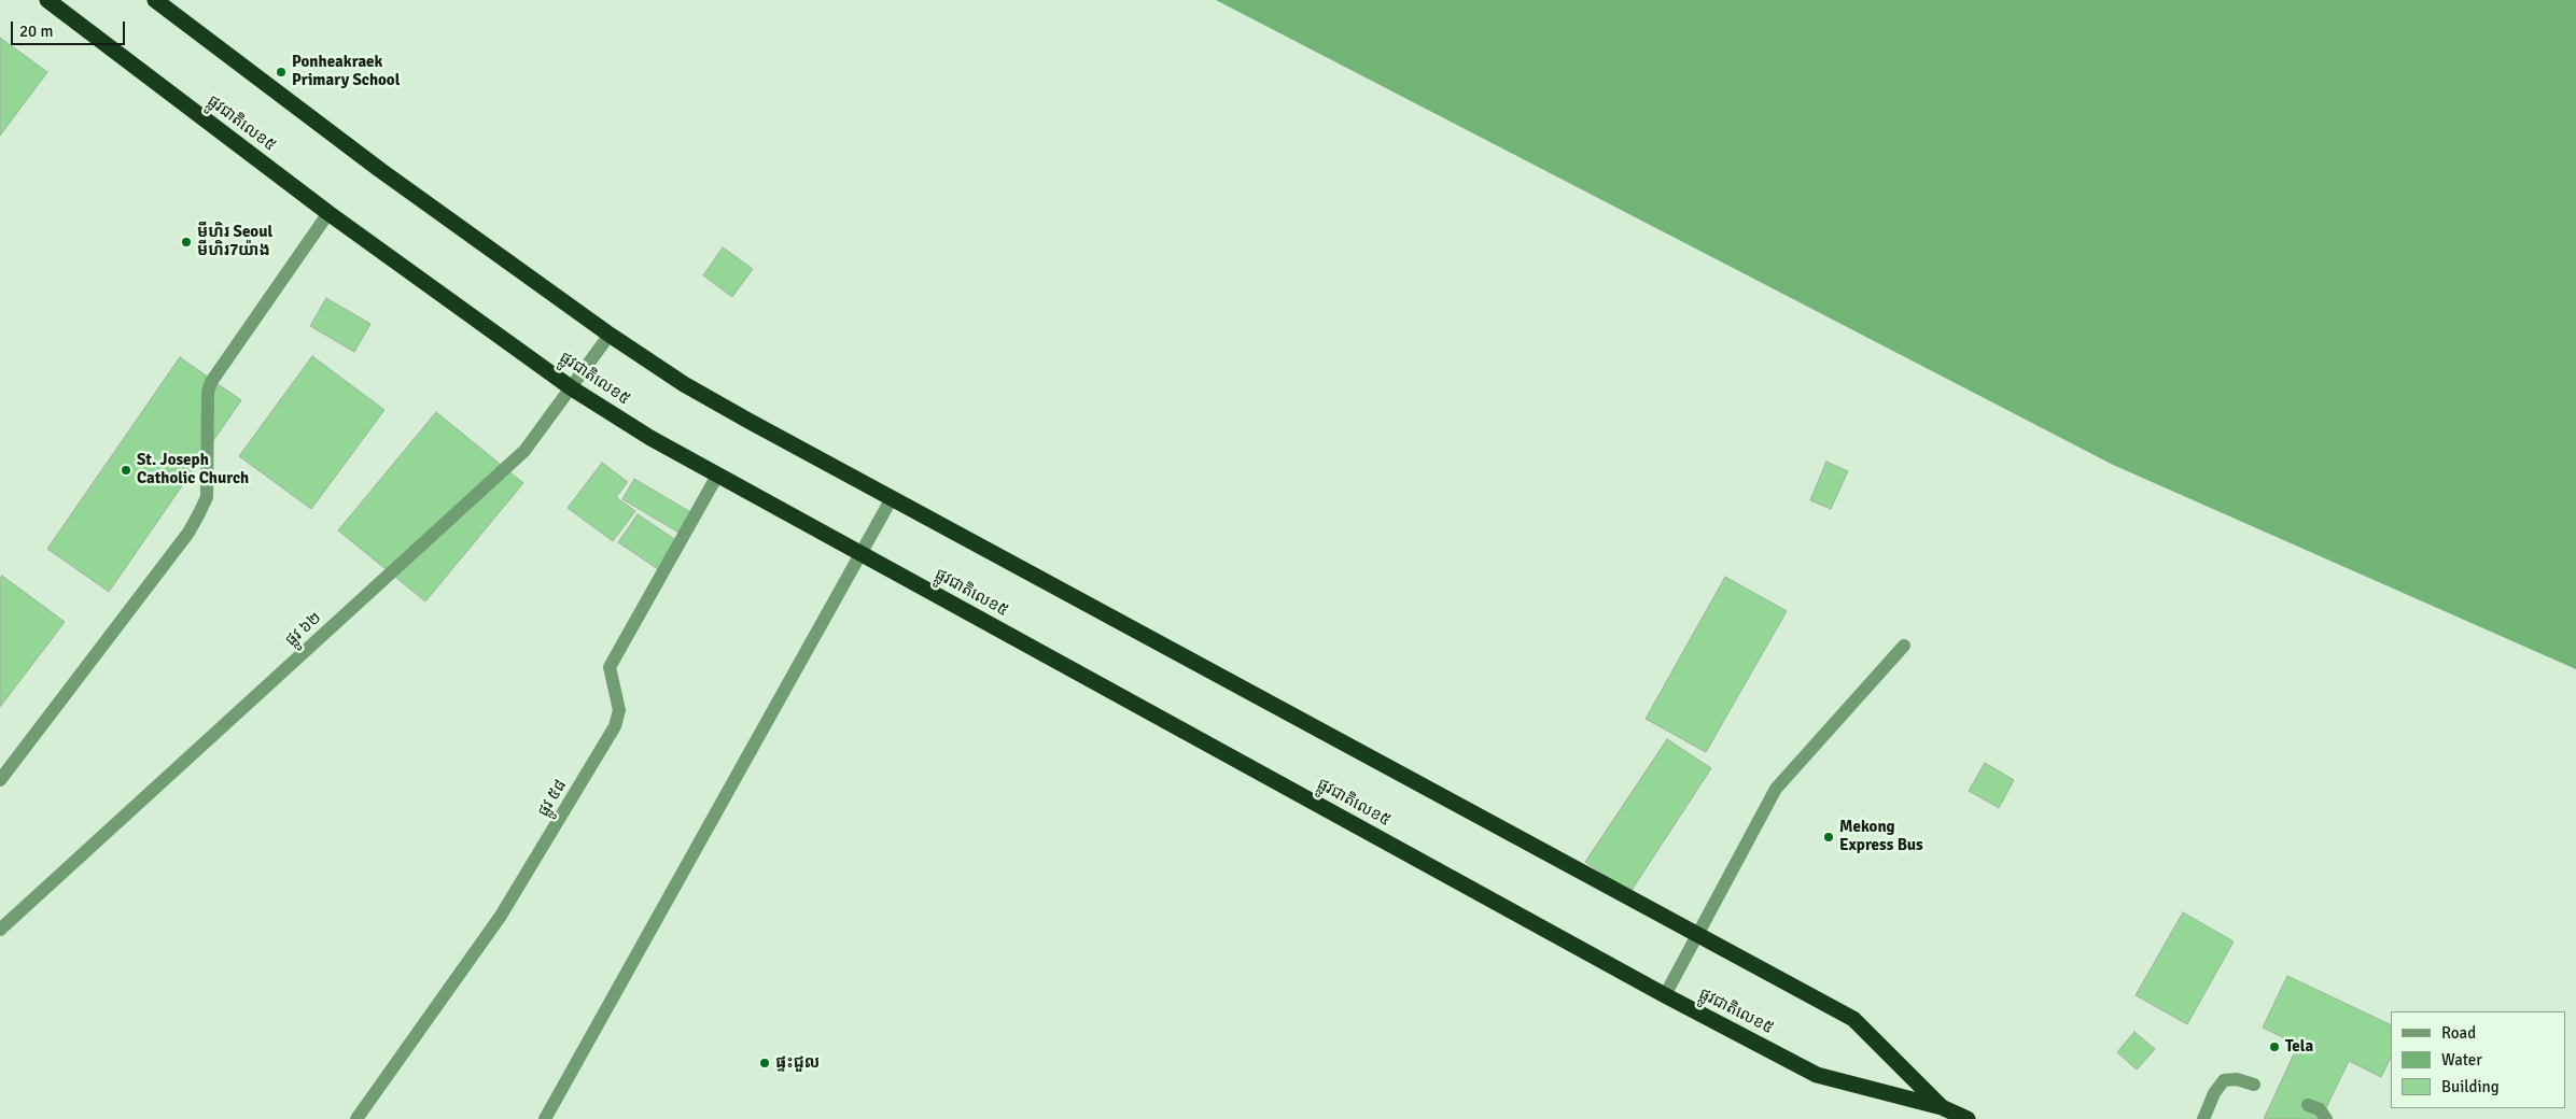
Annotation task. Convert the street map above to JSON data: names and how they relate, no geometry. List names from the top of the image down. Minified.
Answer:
{"streets":{"highway":["ផ្លូវជាតិលេខ៥"],"street":["ផ្លូវ ៦២","ផ្លូវ ៥៨"]},"crossings":[["ផ្លូវជាតិលេខ៥","ផ្លូវ ៦២"],["ផ្លូវជាតិលេខ៥","ផ្លូវ ៥៨"]],"places":["Ponheakraek Primary School","មីហិរ Seoul មីហិរ7យ៉ាង","St. Joseph Catholic Church","Mekong Express Bus","Tela","ផ្ទះជួល"],"legend":["Road","Water","Building"],"scale_bar":"20 m"}
